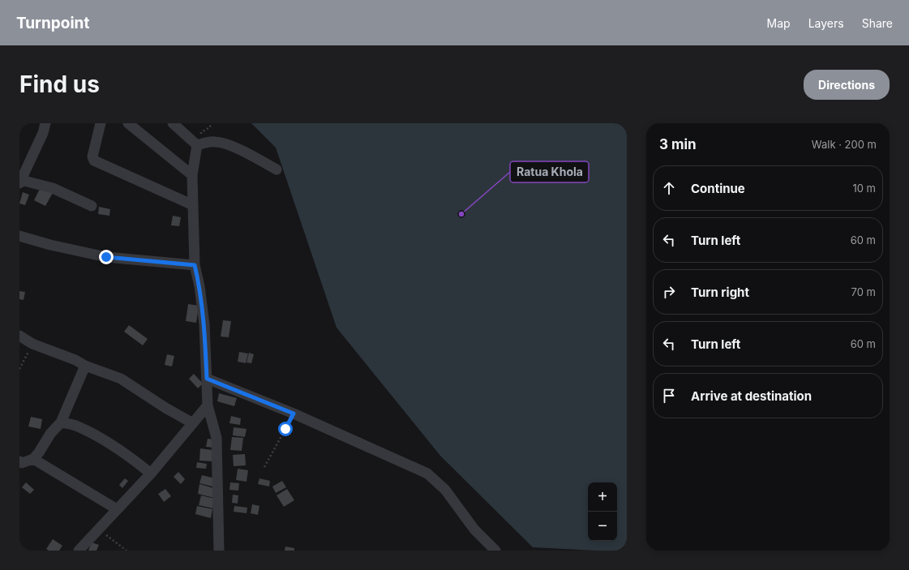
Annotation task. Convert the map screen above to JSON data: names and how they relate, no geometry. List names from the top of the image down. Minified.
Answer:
{"places":["Ratua Khola"],"page":{"header":"Turnpoint","nav":["Map","Layers","Share"],"buttons":"Directions","title":"Find us","heading":["3 min","Walk · 200 m"],"list":[["Continue","10 m"],["Turn left","60 m"],["Turn right","70 m"],["Turn left","60 m"],"Arrive at destination"],"map_buttons":["+","−"]}}
